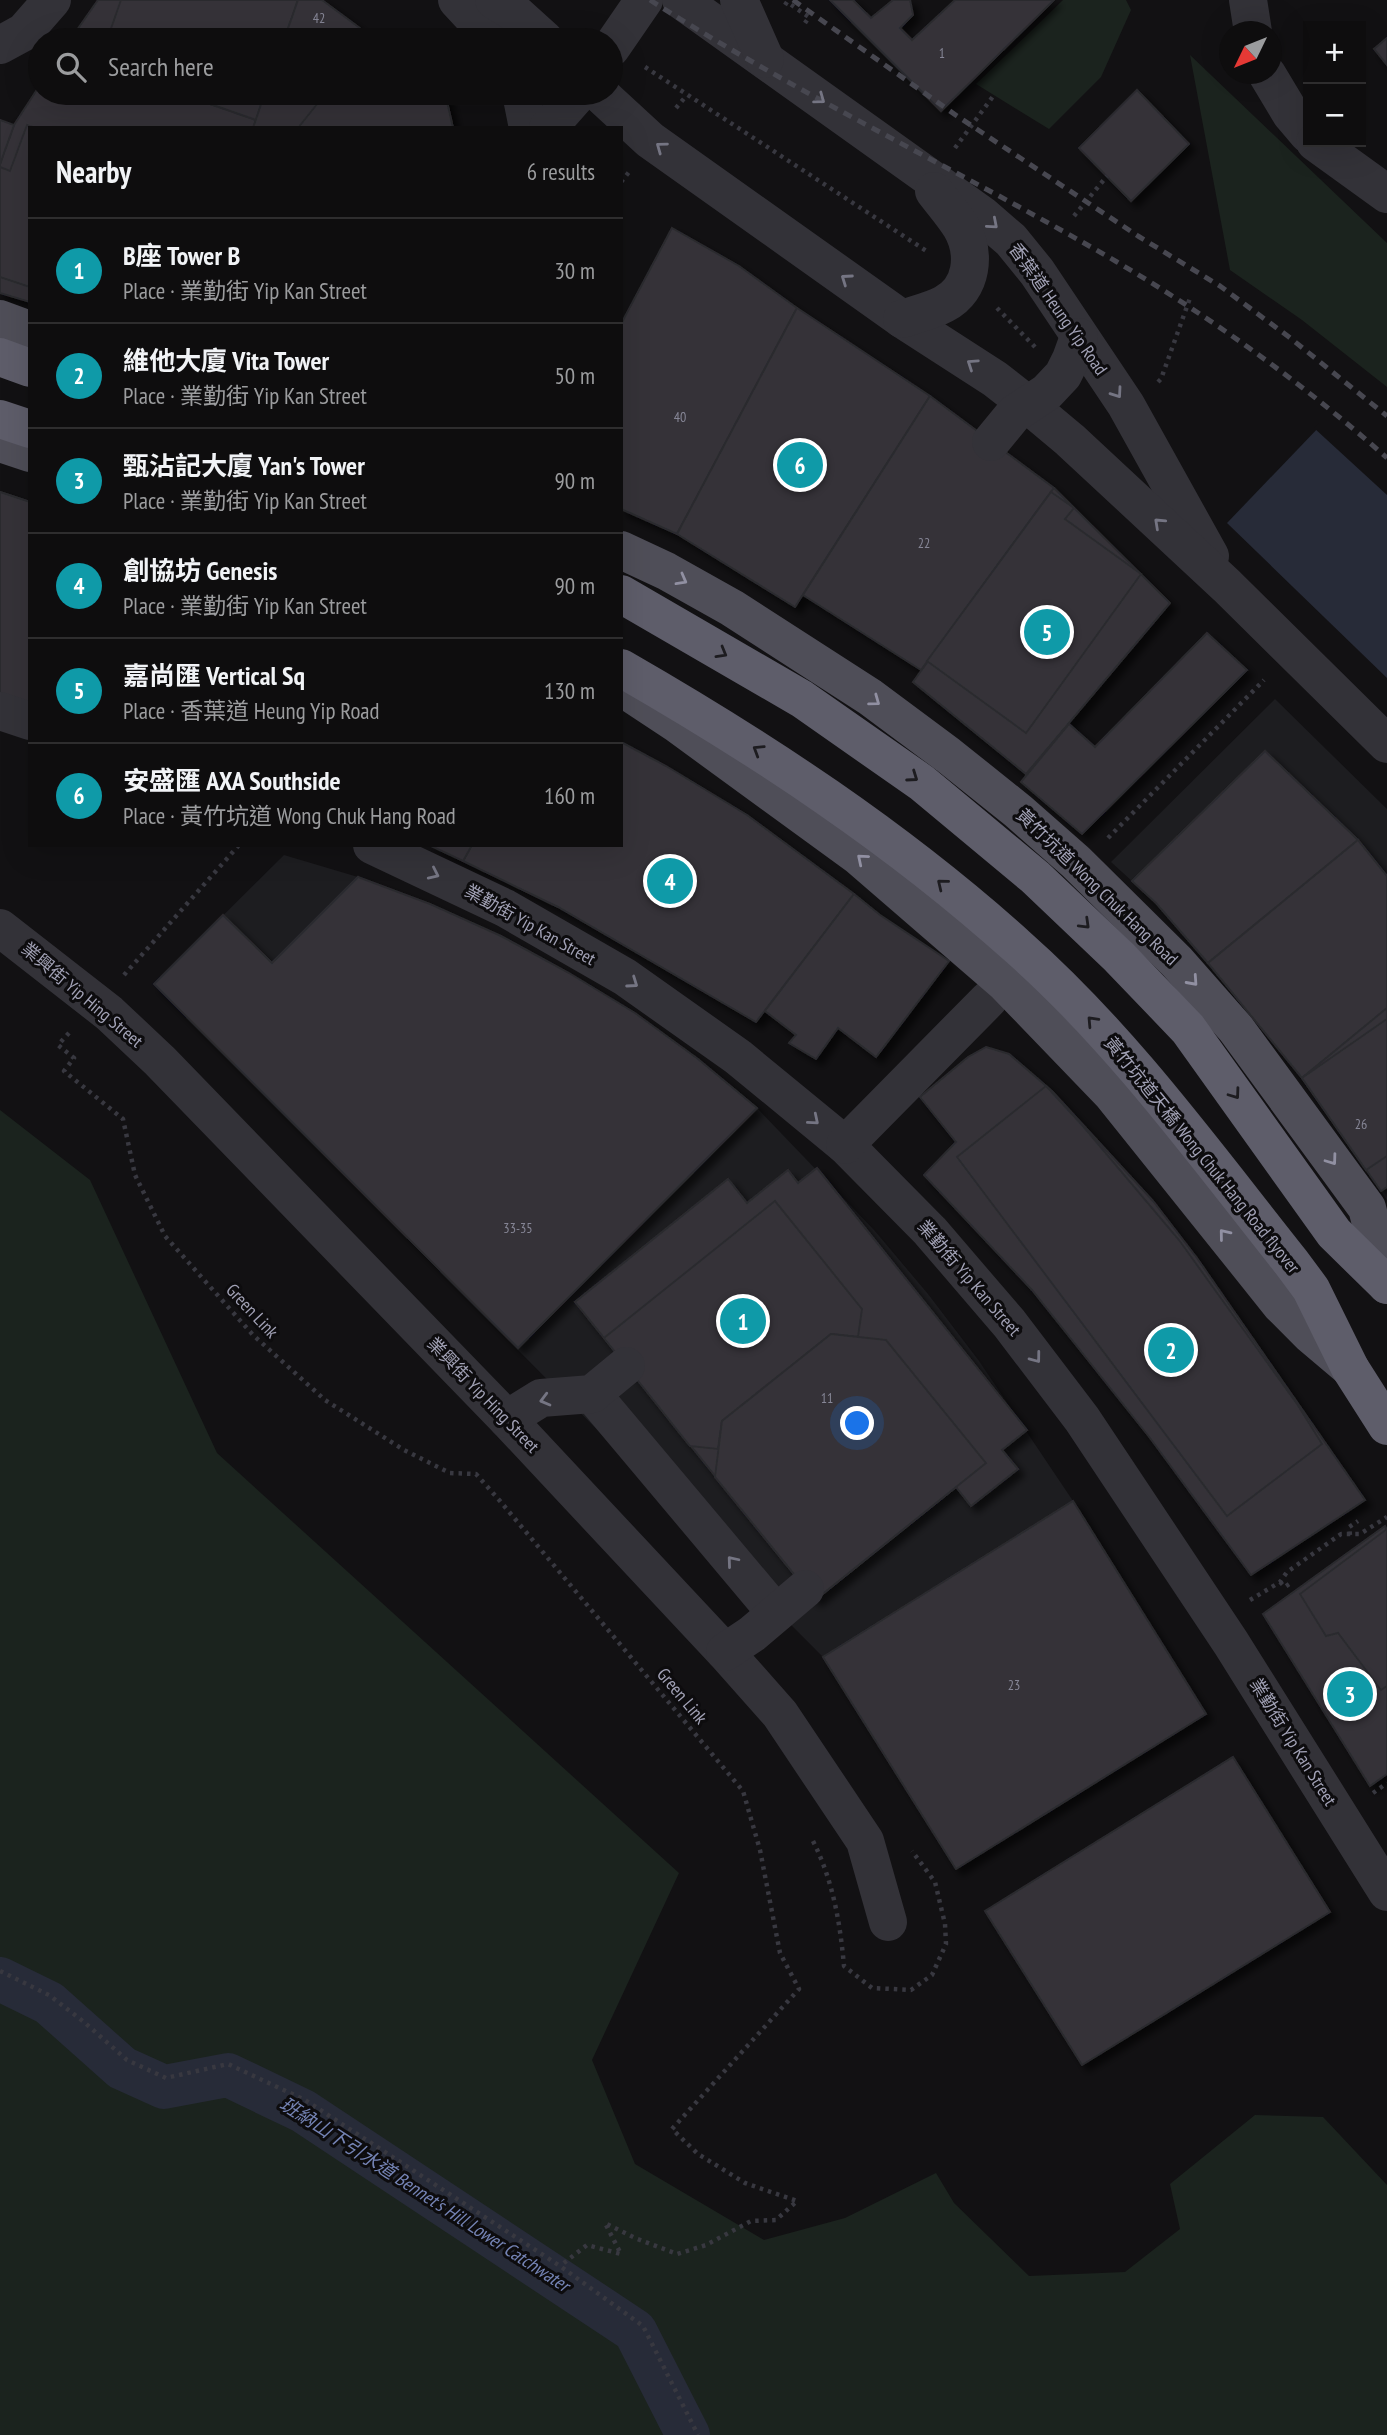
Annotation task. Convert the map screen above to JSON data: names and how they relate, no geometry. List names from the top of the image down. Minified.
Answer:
{"streets":{"highway":["黃竹坑道天橋 Wong Chuk Hang Road flyover"],"main road":["黃竹坑道 Wong Chuk Hang Road"],"street":["香葉道 Heung Yip Road","業勤街 Yip Kan Street","業興街 Yip Hing Street"],"path":["Green Link"]},"one_way":["業勤街 Yip Kan Street"],"water":["班納山下引水道 Bennet's Hill Lower Catchwater"],"house_numbers":["42","1","40","22","26","33-35","11","23"],"north":"bottom left","page":{"map_buttons":["+","−"],"search":"Search here","heading":["Nearby","6 results"],"list":[{"mark":"1","name":"B座 Tower B","note":"Place · 業勤街 Yip Kan Street","value":"30 m"},{"mark":"2","name":"維他大廈 Vita Tower","note":"Place · 業勤街 Yip Kan Street","value":"50 m"},{"mark":"3","name":"甄沾記大廈 Yan's Tower","note":"Place · 業勤街 Yip Kan Street","value":"90 m"},{"mark":"4","name":"創協坊 Genesis","note":"Place · 業勤街 Yip Kan Street","value":"90 m"},{"mark":"5","name":"嘉尚匯 Vertical Sq","note":"Place · 香葉道 Heung Yip Road","value":"130 m"},{"mark":"6","name":"安盛匯 AXA Southside","note":"Place · 黃竹坑道 Wong Chuk Hang Road","value":"160 m"}],"pins":["6","5","4","1","2","3"]}}
